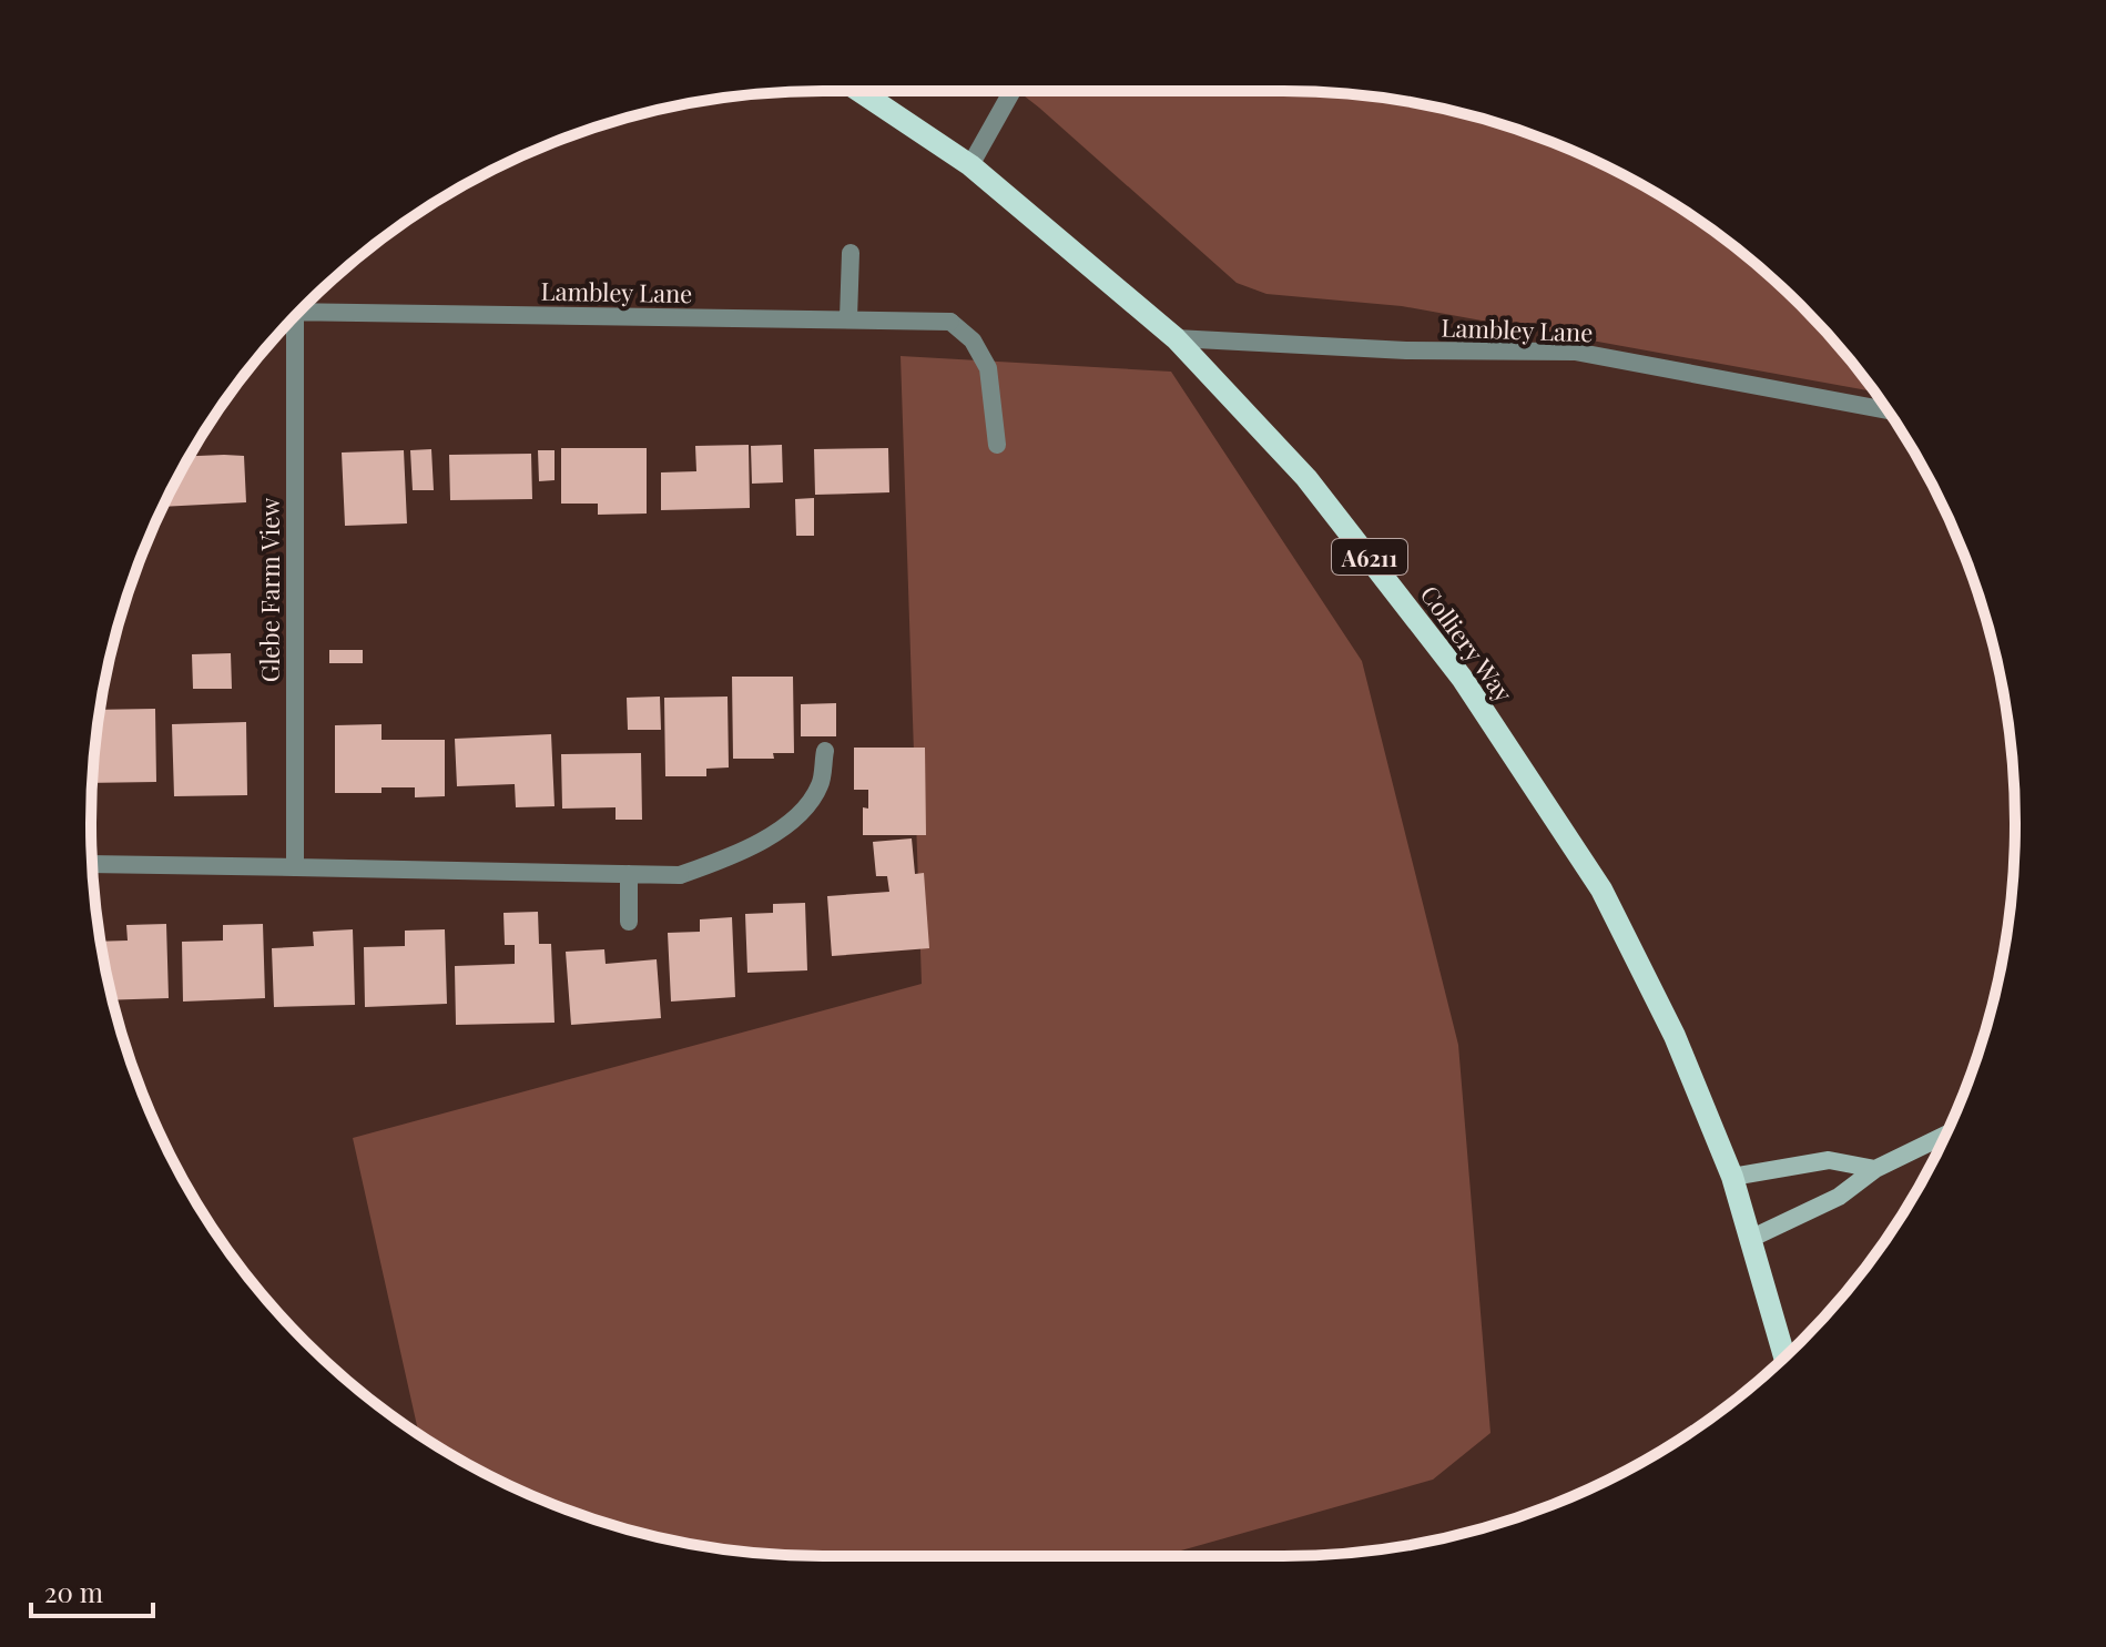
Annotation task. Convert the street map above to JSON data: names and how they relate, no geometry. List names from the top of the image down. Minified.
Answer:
{"streets":{"main road":["A6211","Colliery Way"],"street":["Lambley Lane","Glebe Farm View"]},"crossings":[["Lambley Lane","Colliery Way"]],"scale_bar":"20 m"}
